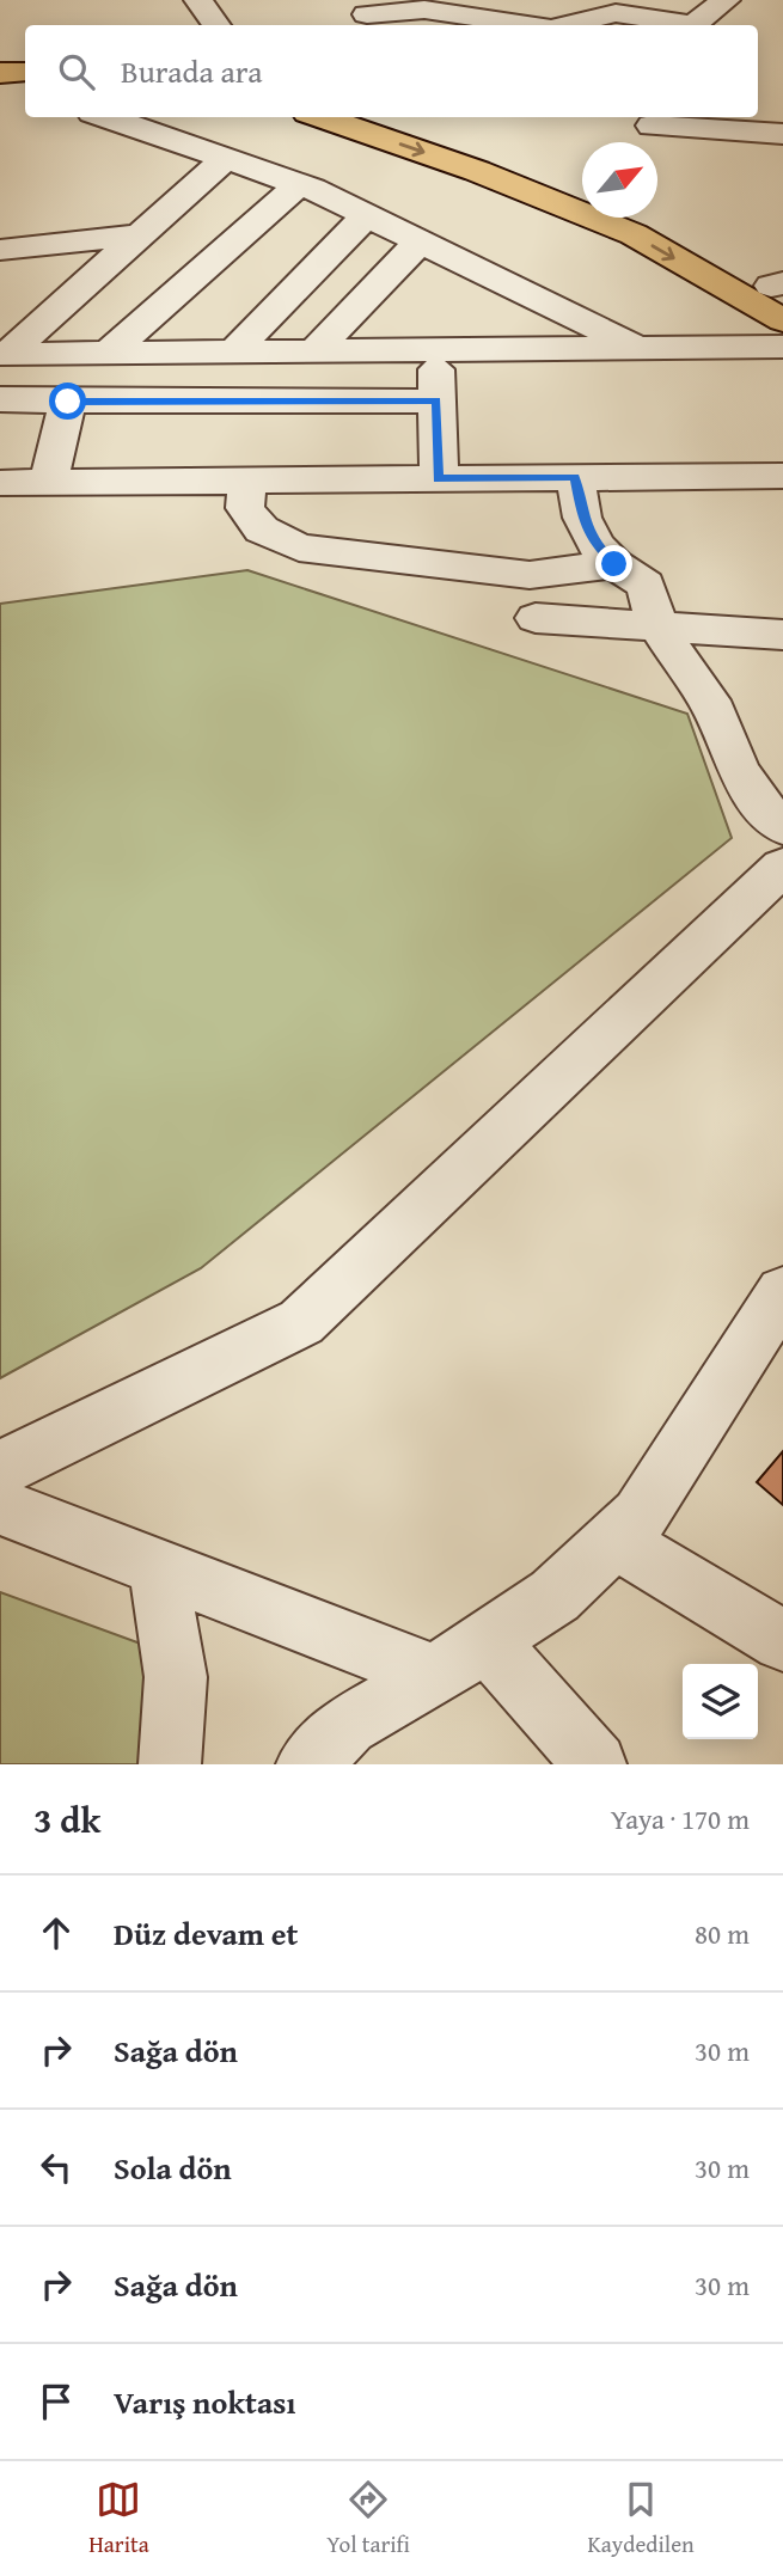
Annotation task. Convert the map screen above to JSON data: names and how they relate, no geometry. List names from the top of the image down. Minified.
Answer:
{"north":"top right","page":{"search":"Burada ara","heading":["3 dk","Yaya · 170 m"],"list":[["Düz devam et","80 m"],["Sağa dön","30 m"],["Sola dön","30 m"],["Sağa dön","30 m"],"Varış noktası"],"nav":["Harita","Yol tarifi","Kaydedilen"]}}
